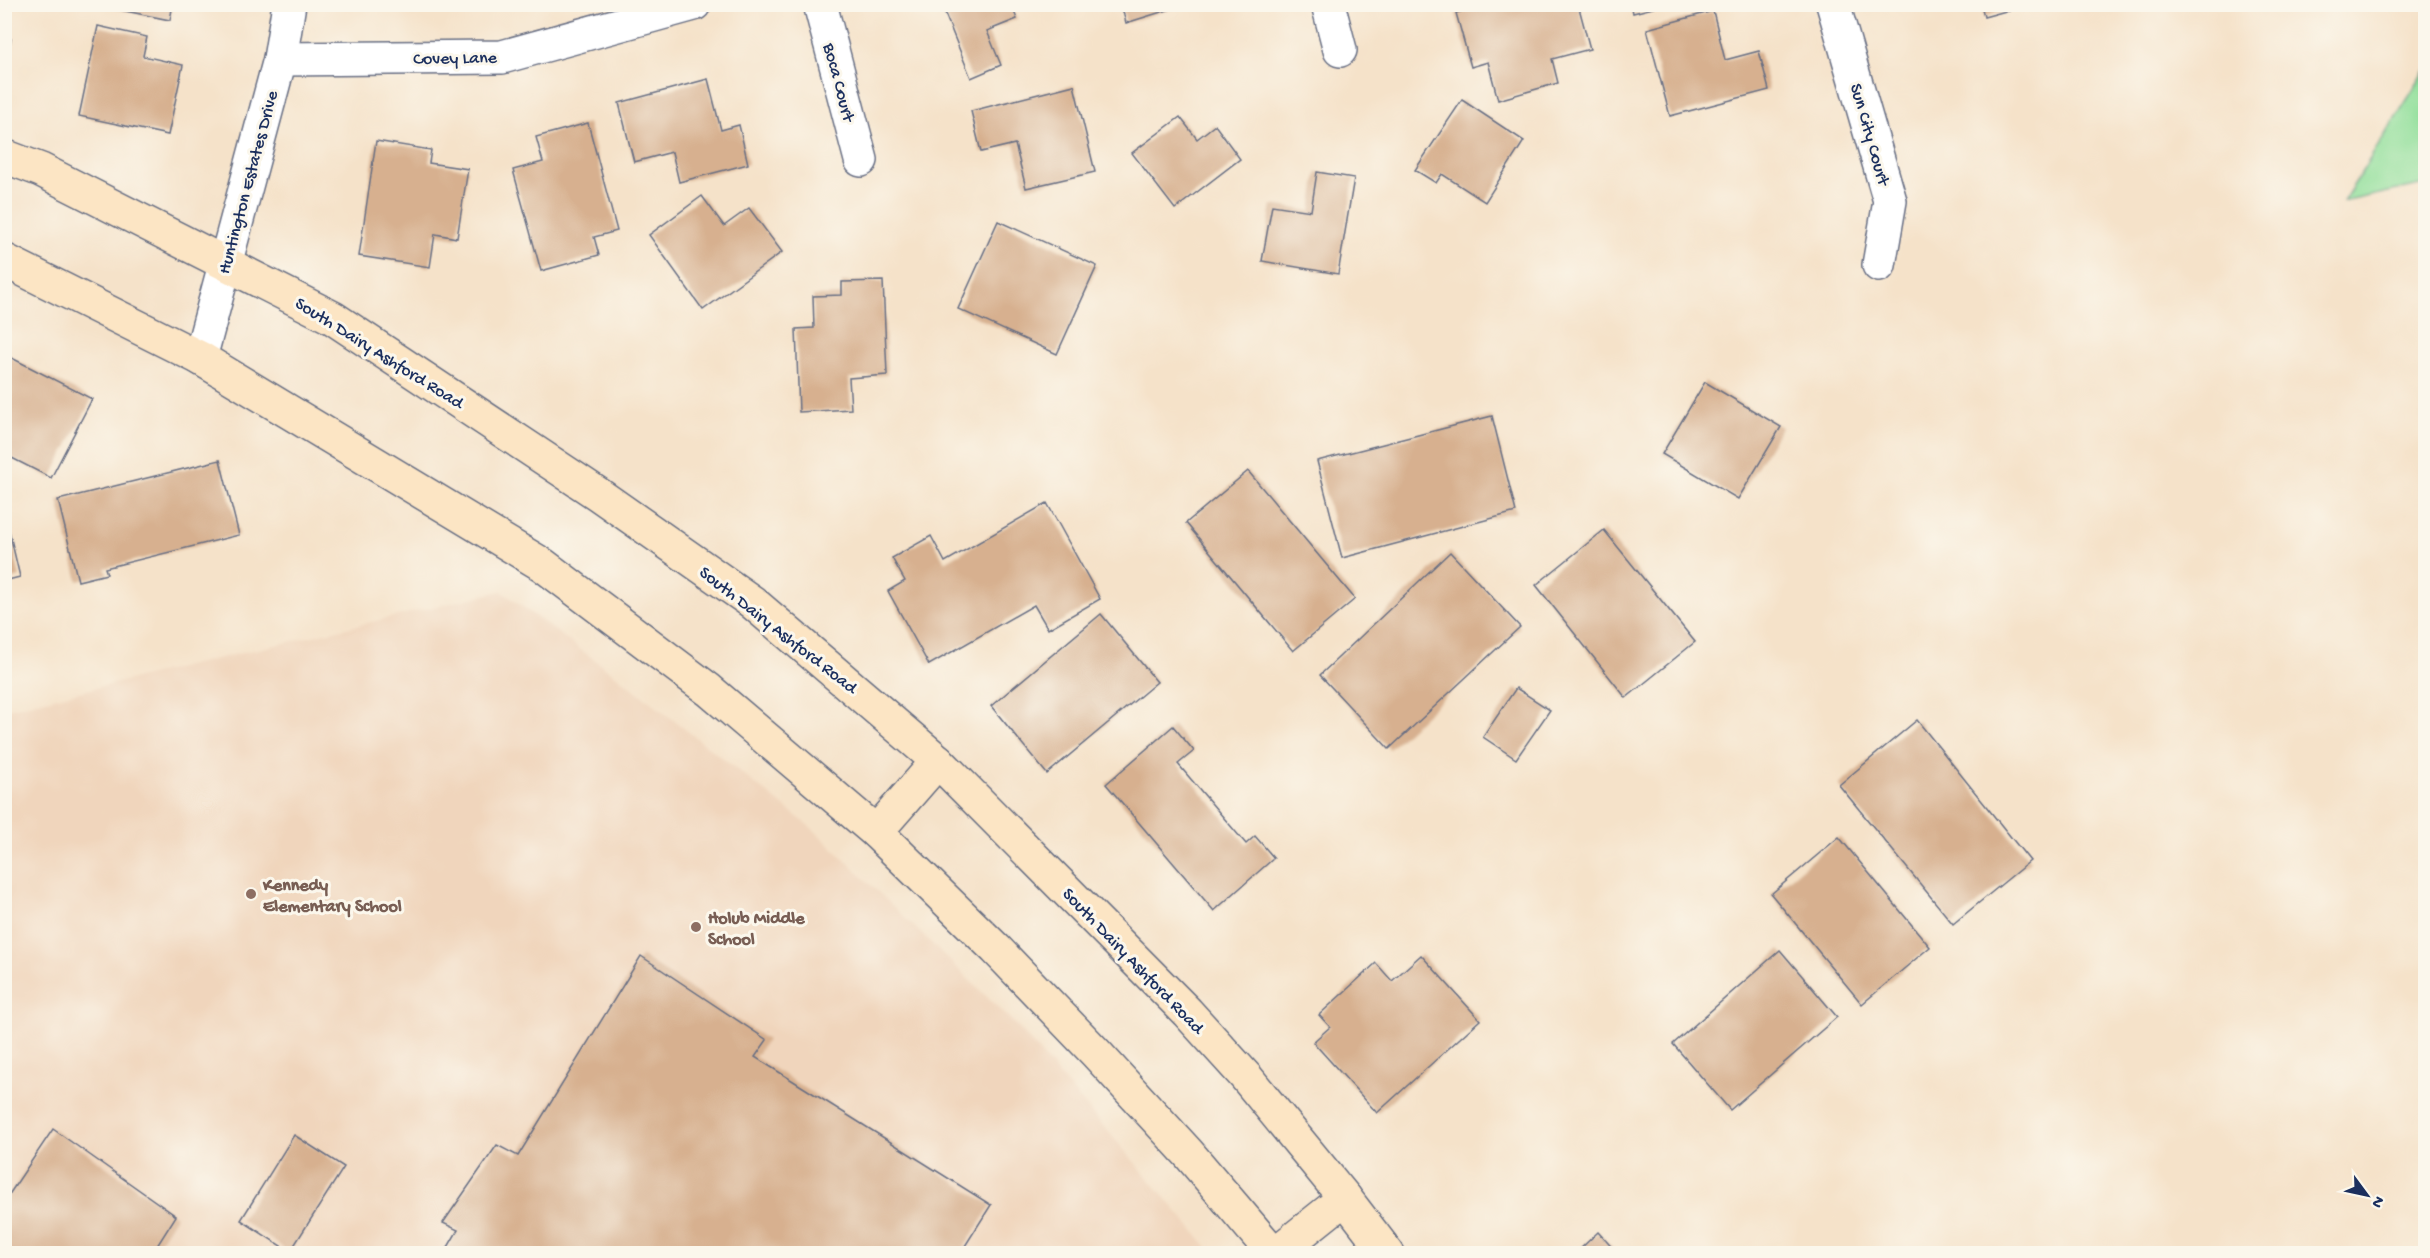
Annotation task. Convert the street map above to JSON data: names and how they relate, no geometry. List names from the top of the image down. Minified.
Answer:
{"streets":{"main road":["South Dairy Ashford Road"],"street":["Covey Lane","Boca Court","Sun City Court","Huntington Estates Drive"]},"crossings":[["Covey Lane","Huntington Estates Drive"],["Huntington Estates Drive","South Dairy Ashford Road"]],"places":["Kennedy Elementary School","Holub Middle School"],"north":"bottom right"}
